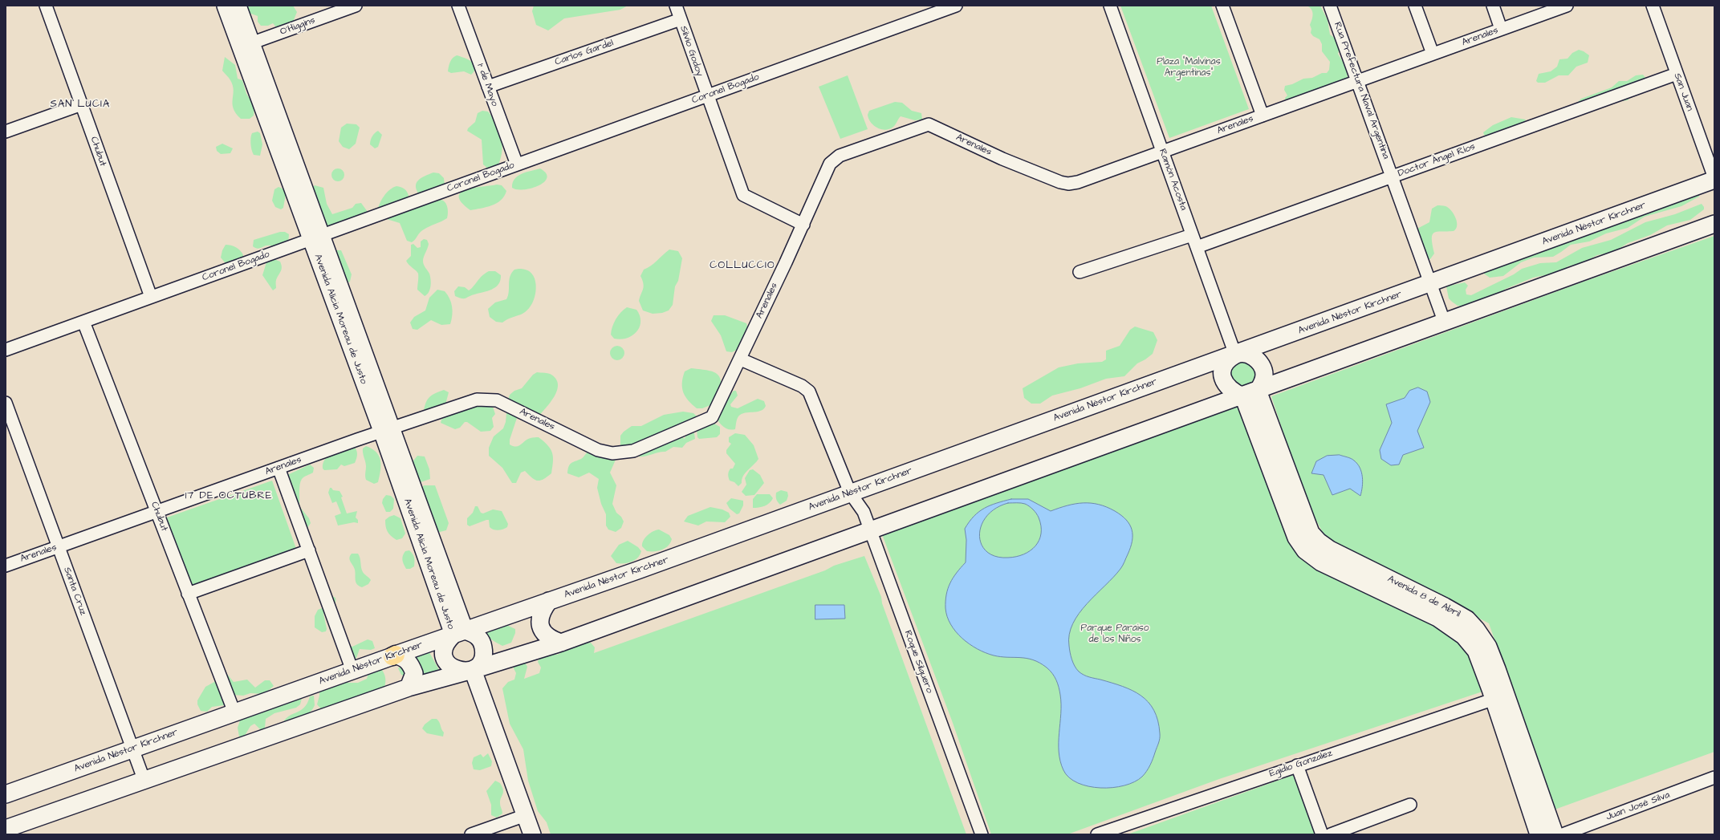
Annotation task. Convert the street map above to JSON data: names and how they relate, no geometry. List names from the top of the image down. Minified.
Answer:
{"streets":{"main road":["Avenida Néstor Kirchner","Avenida Alicia Moreau de Justo","Avenida 8 de Abril"],"street":["O'Higgins","Arenales","Silvio Godoy","Carlos Gardel","1° de Mayo","Coronel Bogado","Rua Prefectura Naval Argentina","San Juan","Chubut","Doctor Ángel Ríos","Ramón Acosta","Santa Cruz","Roque Silguero","Egidio Gonzalez","Juan José Silva"]},"crossings":[["O'Higgins","Avenida Alicia Moreau de Justo"],["Arenales","Silvio Godoy"],["Arenales","Rua Prefectura Naval Argentina"],["Arenales","Chubut"],["Arenales","Ramón Acosta"],["Arenales","Avenida Alicia Moreau de Justo"],["Arenales","Santa Cruz"],["Arenales","Roque Silguero"],["Silvio Godoy","Carlos Gardel"],["Silvio Godoy","Coronel Bogado"],["Carlos Gardel","1° de Mayo"],["1° de Mayo","Coronel Bogado"],["Coronel Bogado","Chubut"],["Coronel Bogado","Avenida Alicia Moreau de Justo"],["Rua Prefectura Naval Argentina","Doctor Ángel Ríos"],["Rua Prefectura Naval Argentina","Avenida Néstor Kirchner"],["San Juan","Doctor Ángel Ríos"],["San Juan","Avenida Néstor Kirchner"],["Chubut","Avenida Néstor Kirchner"],["Doctor Ángel Ríos","Ramón Acosta"],["Ramón Acosta","Avenida Néstor Kirchner"],["Ramón Acosta","Avenida 8 de Abril"],["Avenida Néstor Kirchner","Avenida Alicia Moreau de Justo"],["Avenida Néstor Kirchner","Santa Cruz"],["Avenida Néstor Kirchner","Avenida 8 de Abril"],["Avenida Néstor Kirchner","Roque Silguero"],["Avenida 8 de Abril","Egidio Gonzalez"]],"districts":["SAN LUCIA","COLLUCCIO","17 DE OCTUBRE"],"parks":["Plaza \"Malvinas Argentinas\"","Parque Paraiso de los Niños"]}
